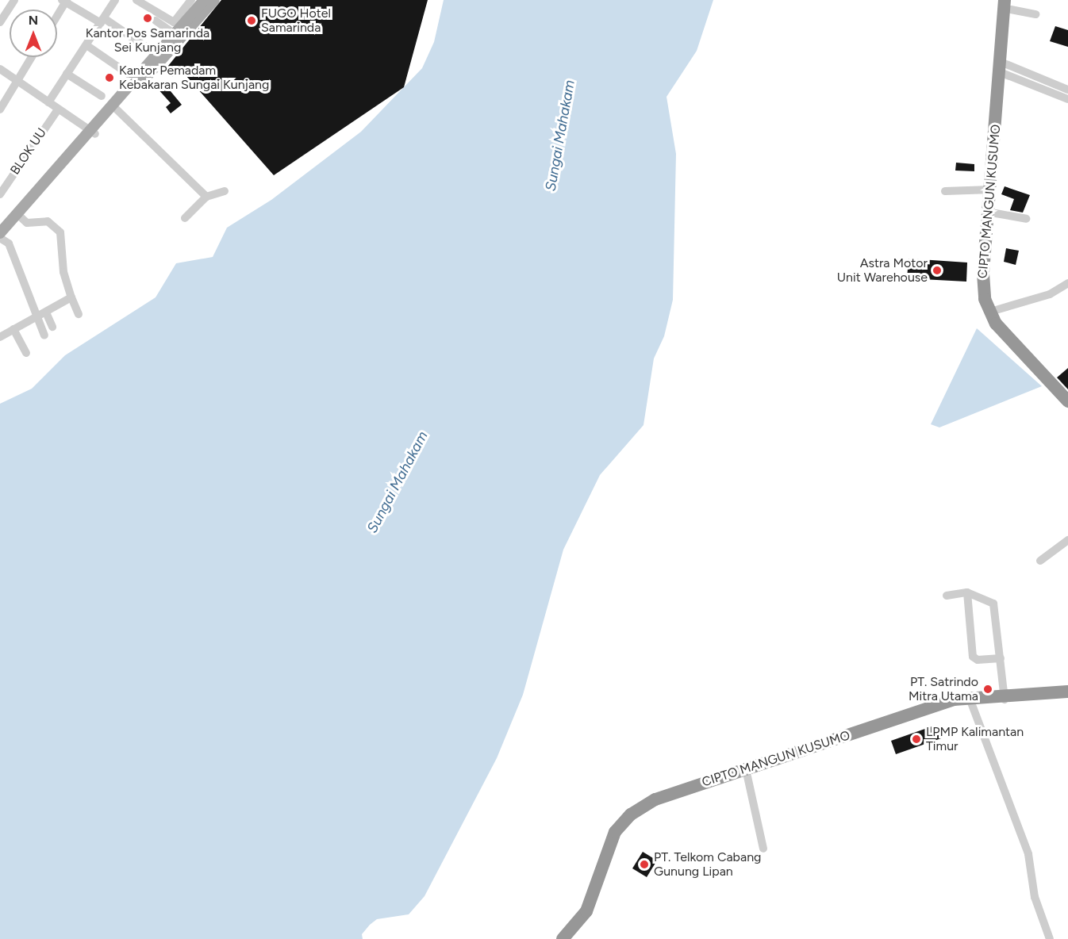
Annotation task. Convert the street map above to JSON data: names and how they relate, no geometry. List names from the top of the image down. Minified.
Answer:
{"streets":{"highway":["CIPTO MANGUN KUSUMO"],"street":["BLOK UU"]},"water":["Sungai Mahakam"],"places":["Kantor Pos Samarinda Sei Kunjang","FUGO Hotel Samarinda","Kantor Pemadam Kebakaran Sungai Kunjang","Astra Motor Unit Warehouse","PT. Satrindo Mitra Utama","LPMP Kalimantan Timur","PT. Telkom Cabang Gunung Lipan"],"north":"top"}
